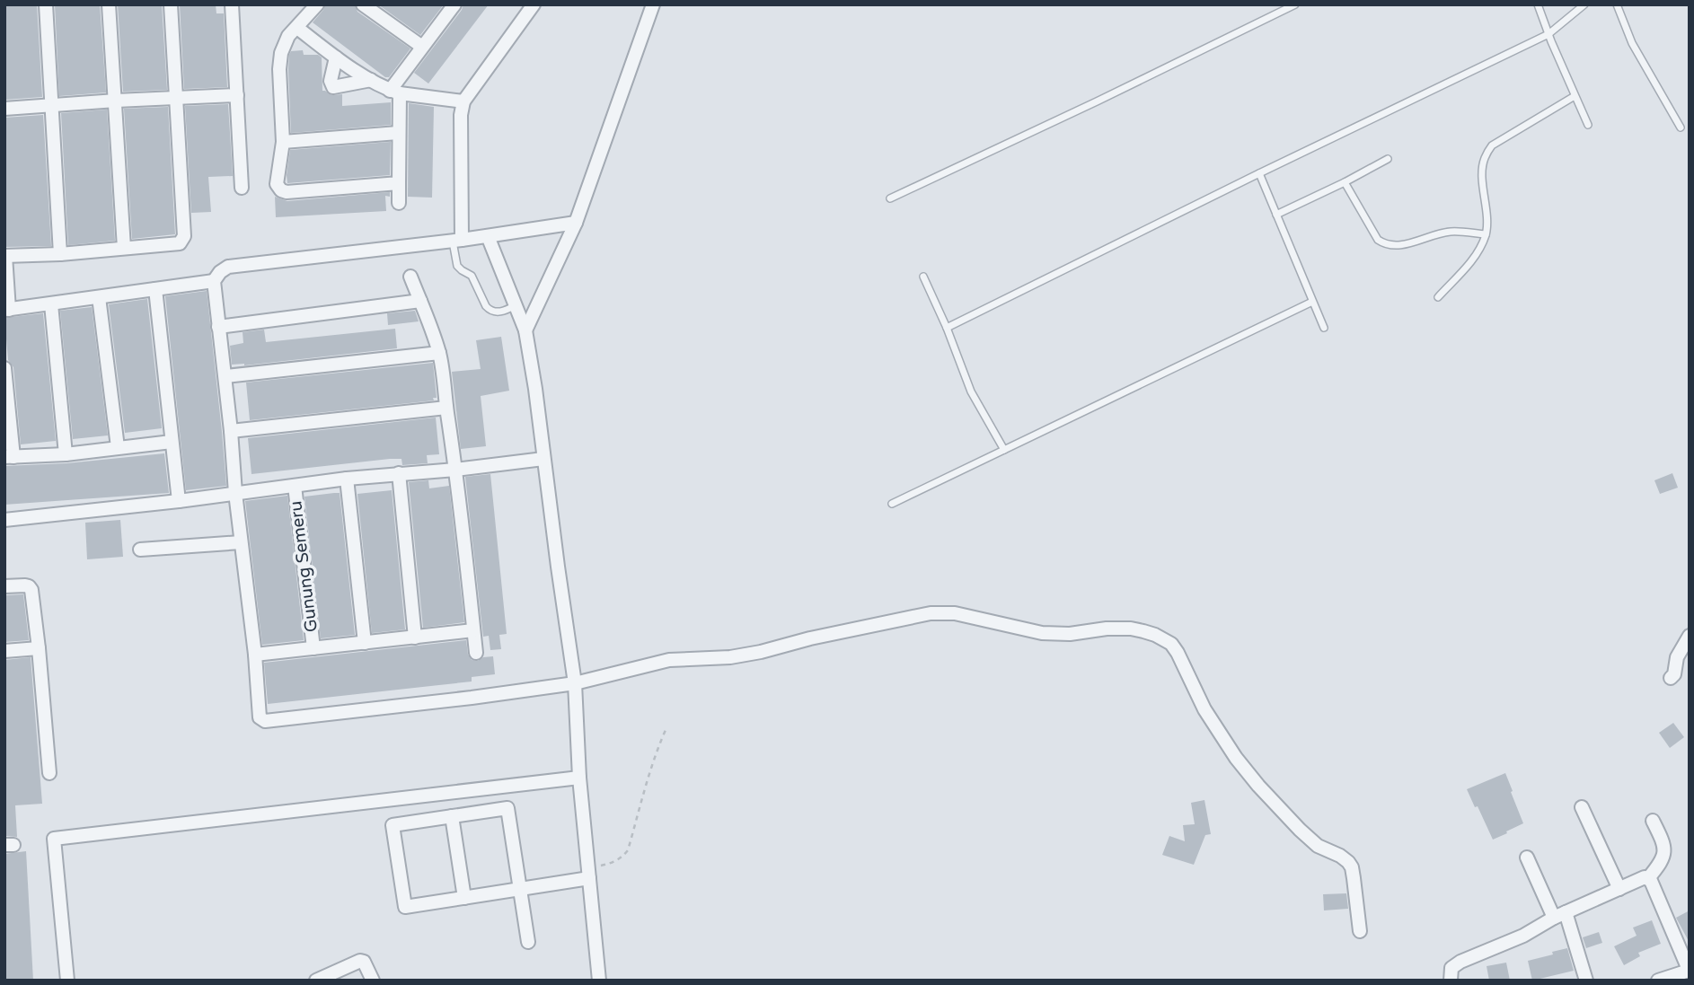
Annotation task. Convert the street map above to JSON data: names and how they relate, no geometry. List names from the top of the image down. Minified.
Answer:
{"streets":{"street":["Gunung Semeru"]}}
